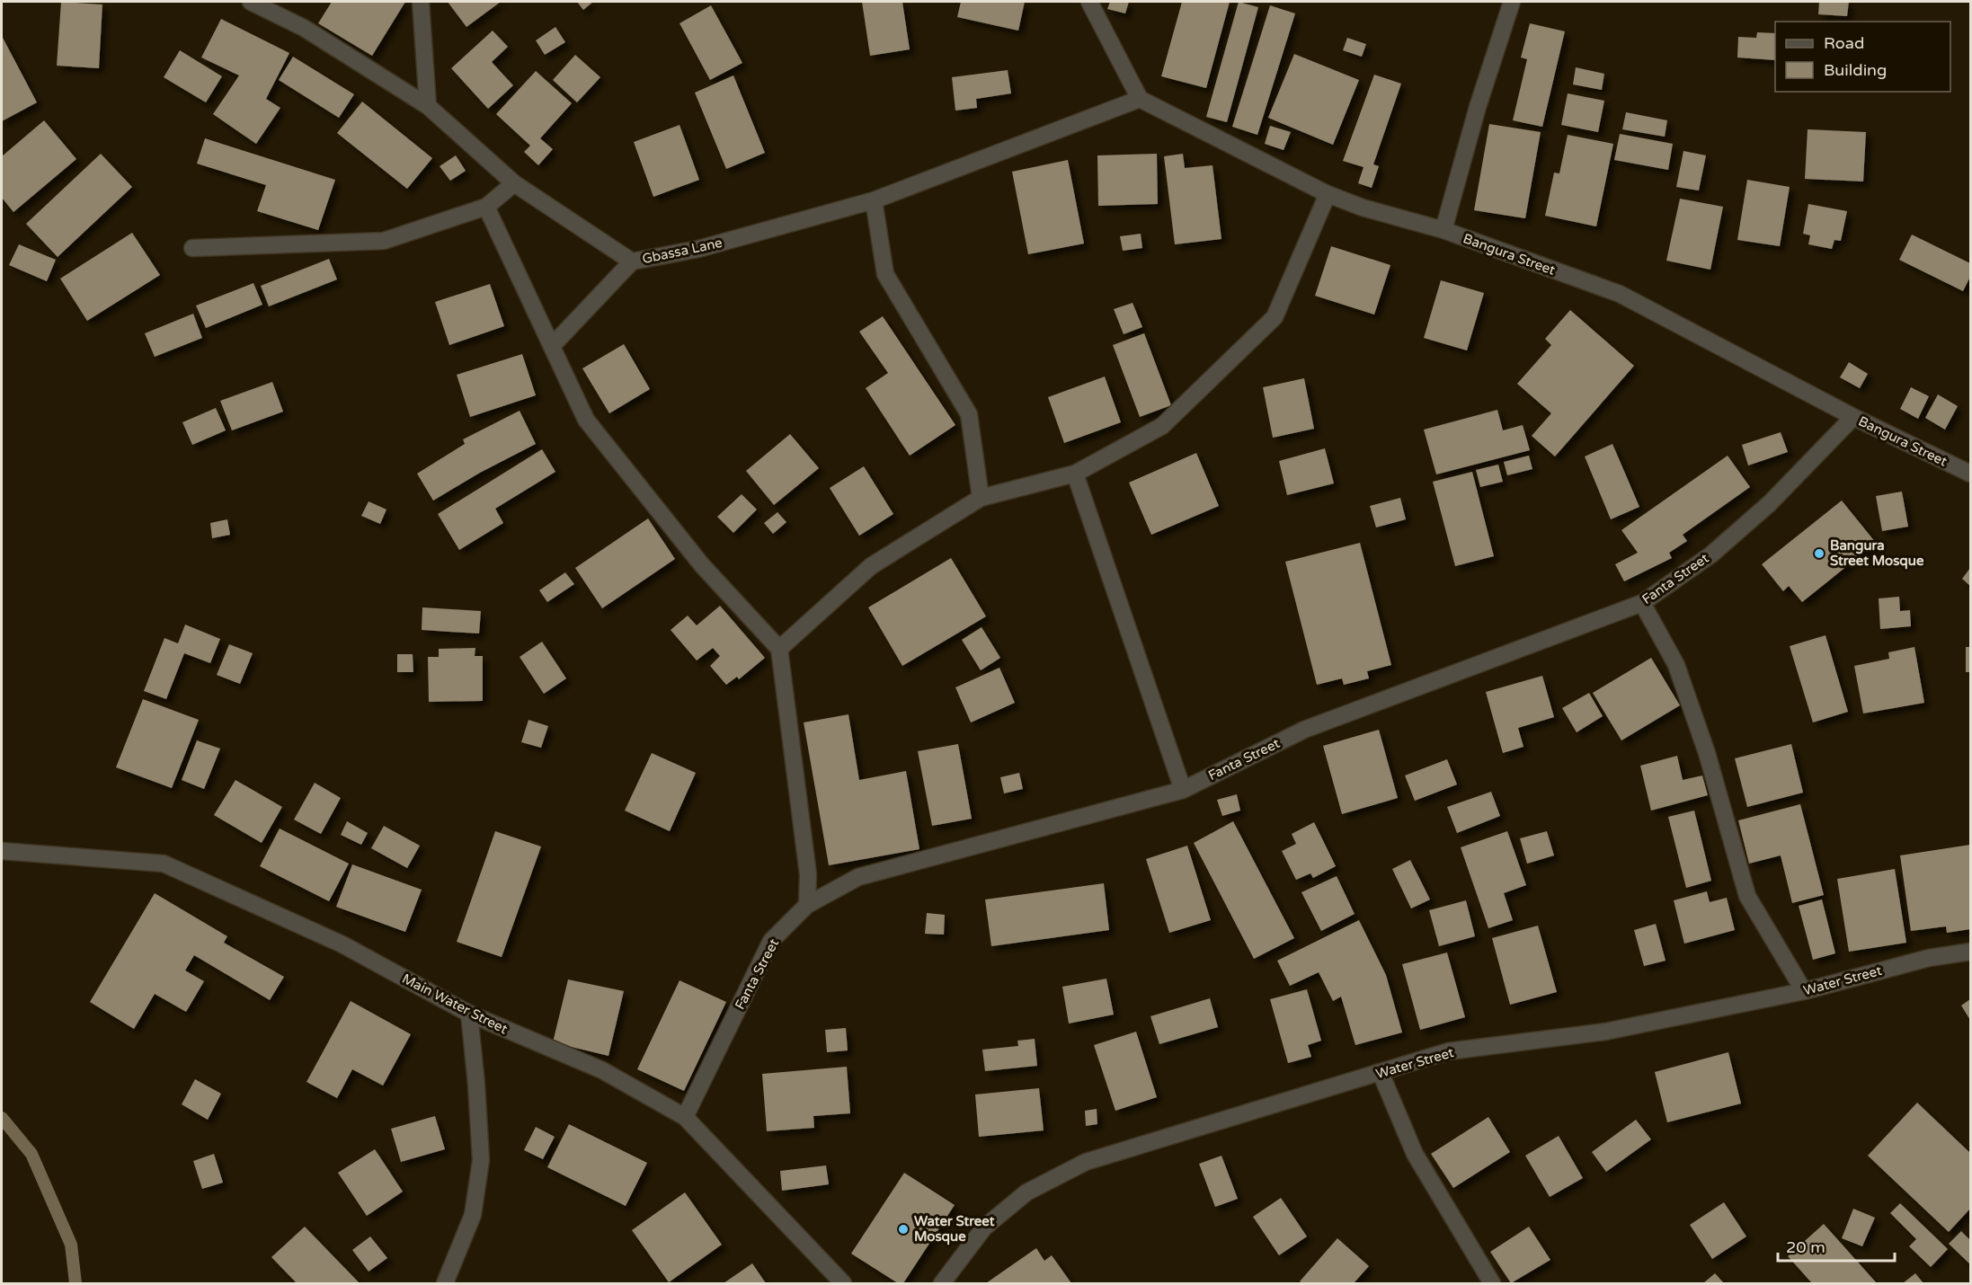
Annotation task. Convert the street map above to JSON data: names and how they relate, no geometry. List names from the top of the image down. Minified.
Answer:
{"streets":{"street":["Gbassa Lane","Bangura Street","Fanta Street","Water Street","Main Water Street"]},"crossings":[["Gbassa Lane","Bangura Street"],["Bangura Street","Fanta Street"],["Fanta Street","Main Water Street"]],"places":["Bangura Street Mosque","Water Street Mosque"],"legend":["Road","Building"],"scale_bar":"20 m"}
